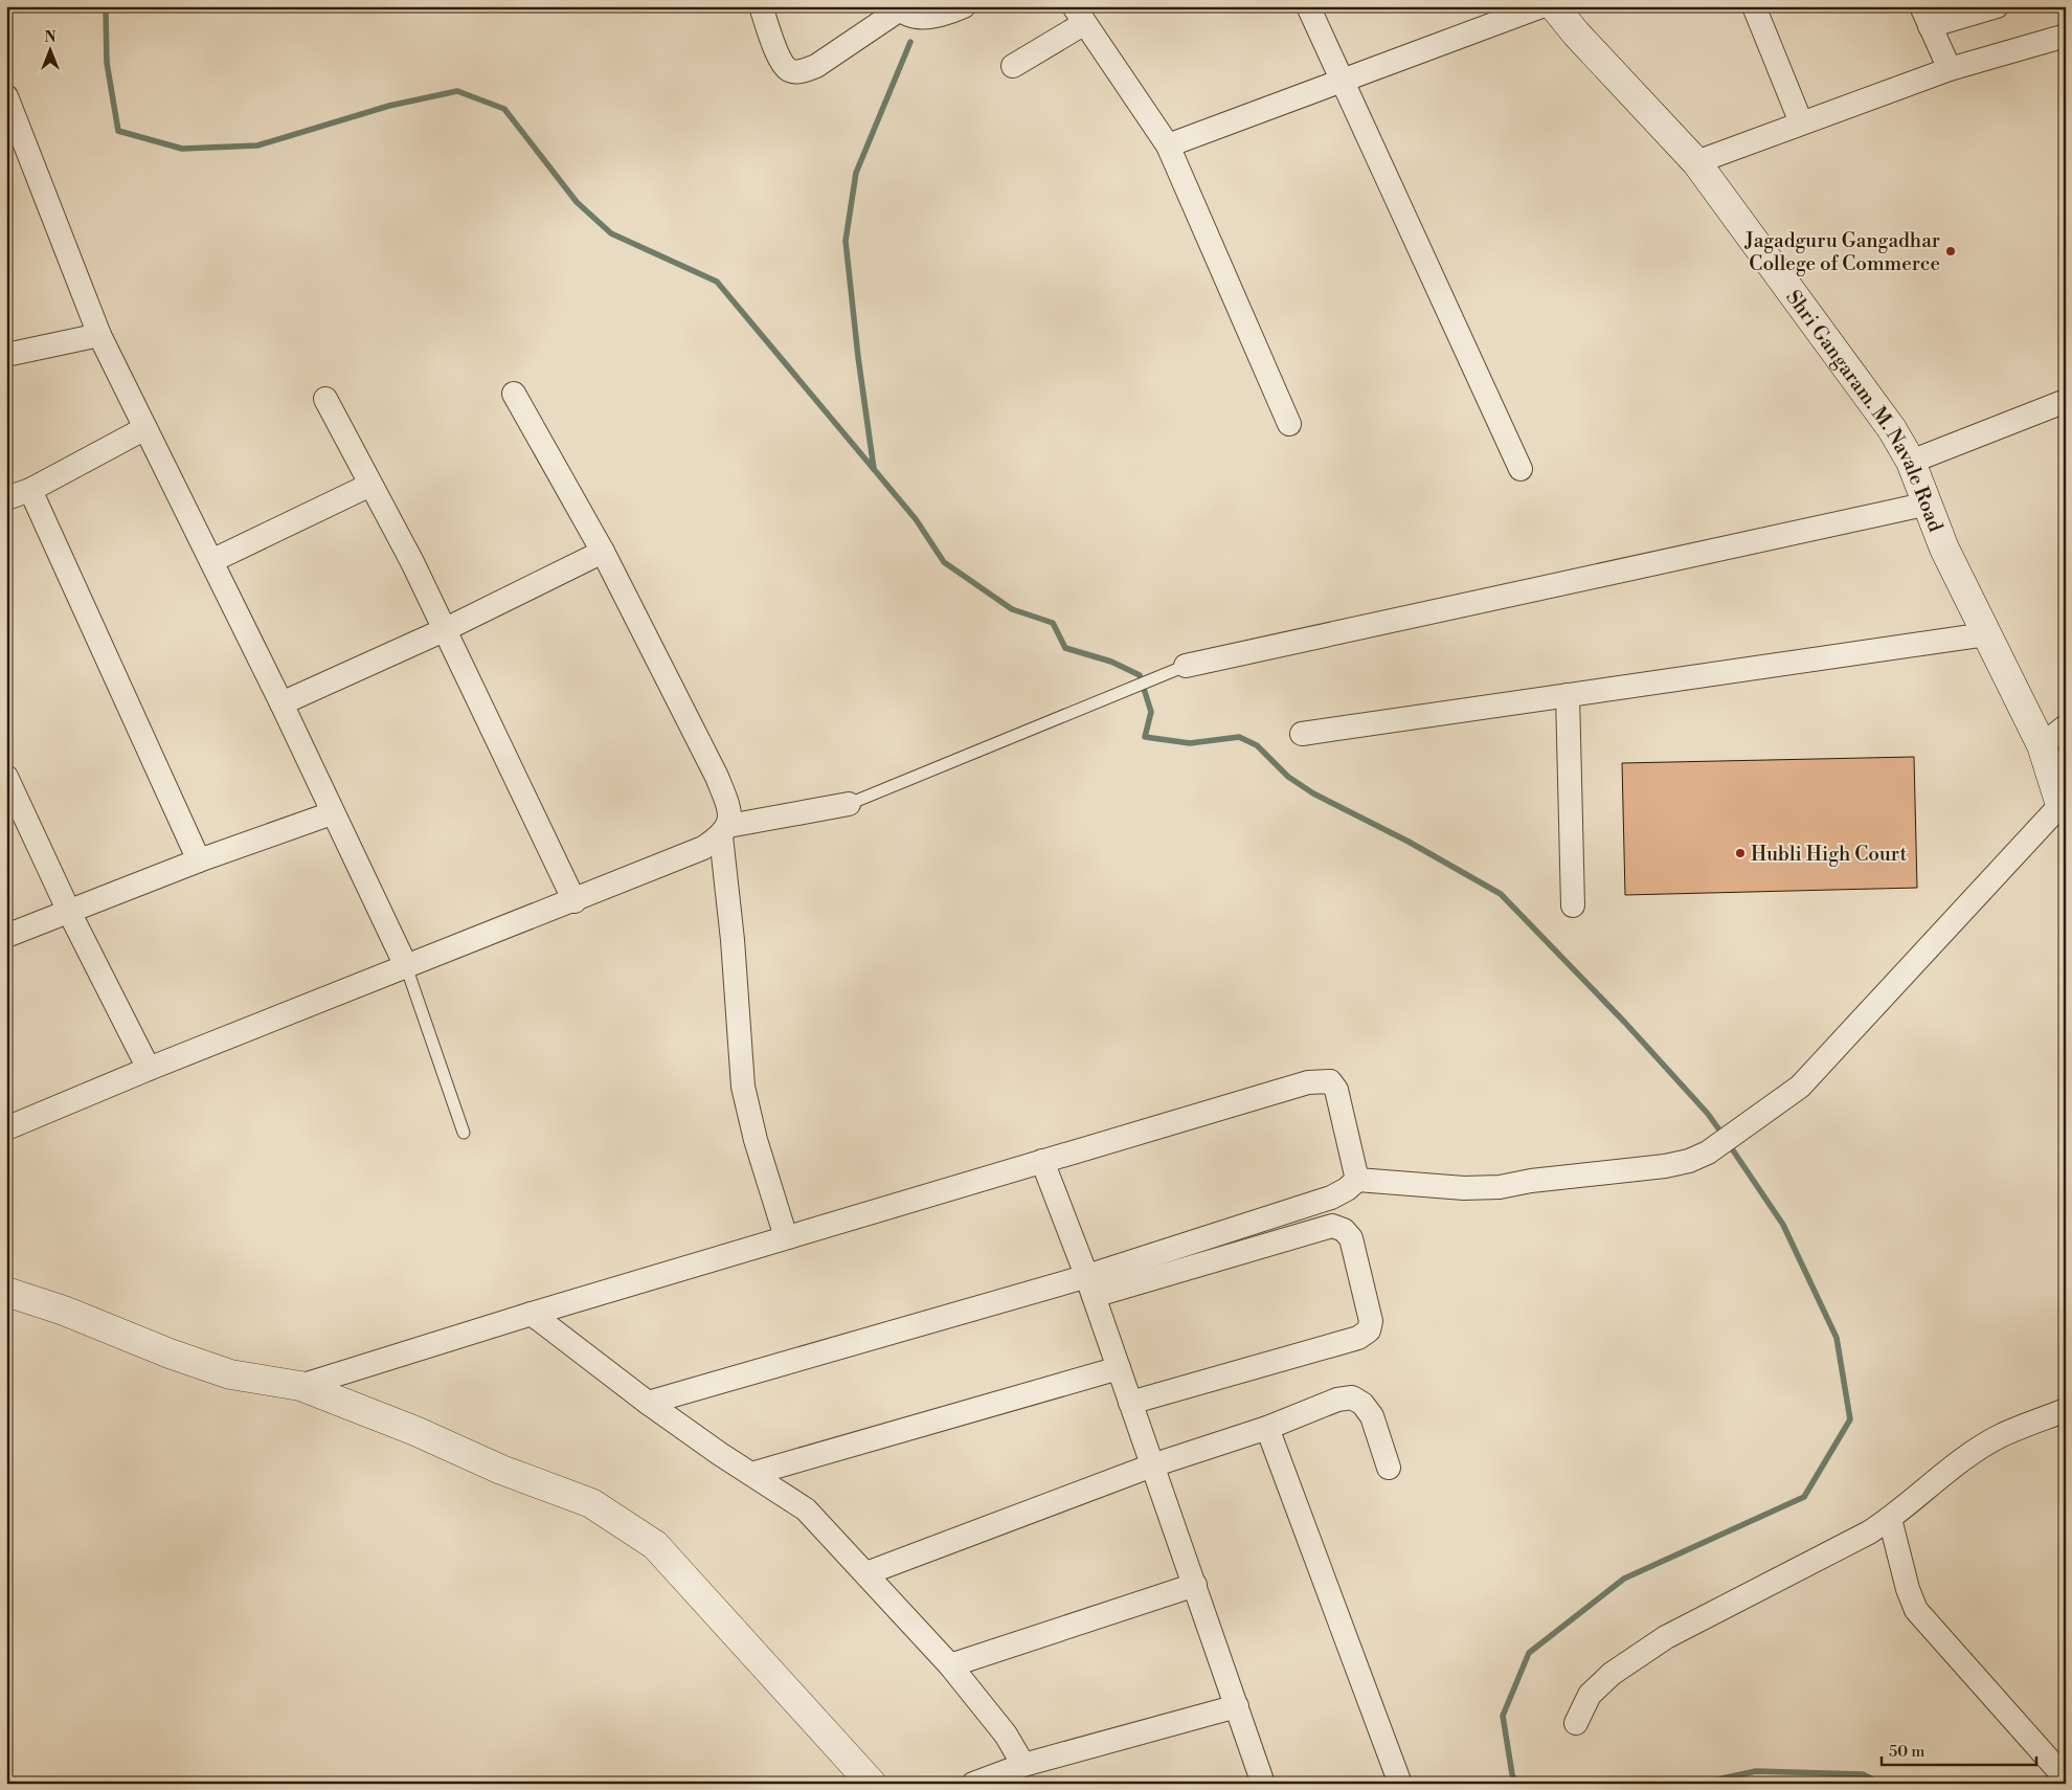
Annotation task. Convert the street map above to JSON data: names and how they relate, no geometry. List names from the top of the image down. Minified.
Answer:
{"streets":{"street":["Shri Gangaram. M. Navale Road"]},"places":["Jagadguru Gangadhar College of Commerce","Hubli High Court"],"scale_bar":"50 m","north":"top"}
